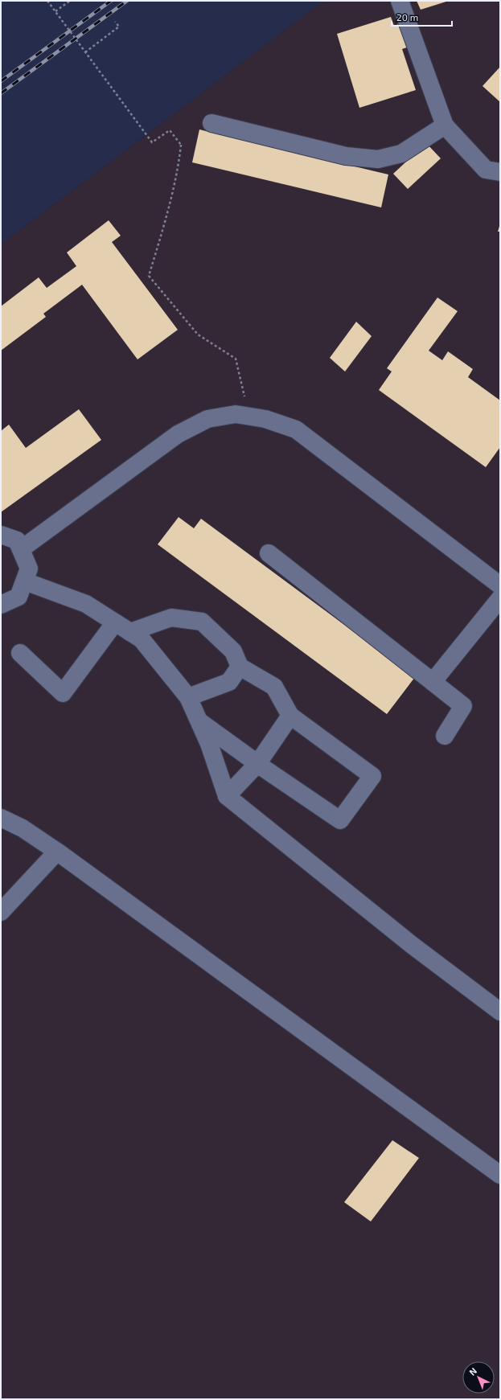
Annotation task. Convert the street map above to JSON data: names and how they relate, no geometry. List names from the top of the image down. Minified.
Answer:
{"scale_bar":"20 m","north":"top left"}
